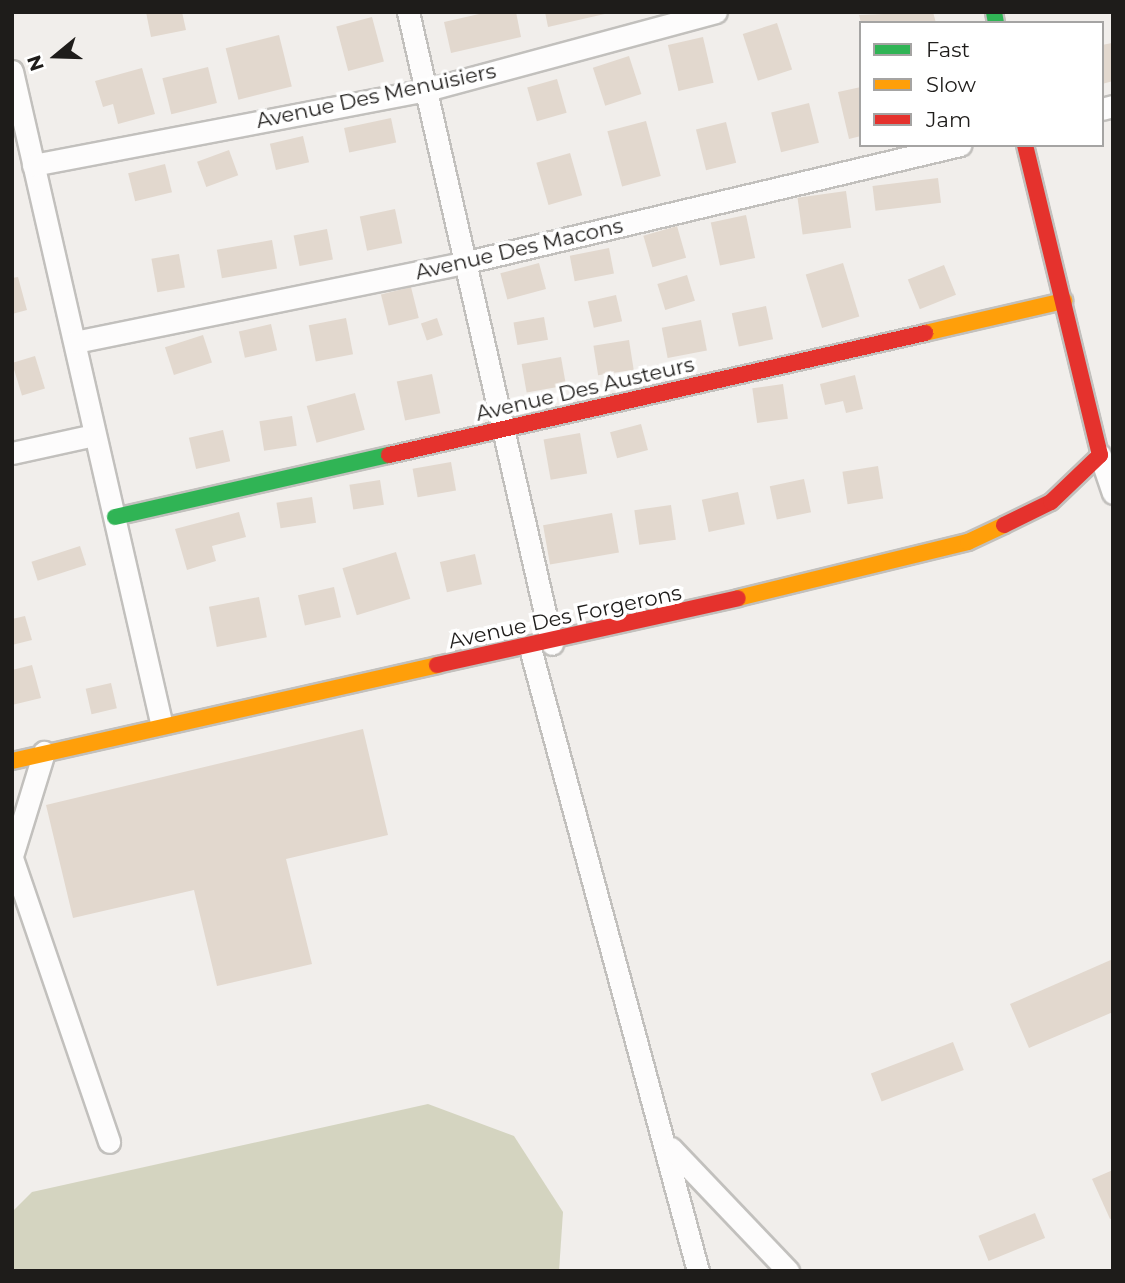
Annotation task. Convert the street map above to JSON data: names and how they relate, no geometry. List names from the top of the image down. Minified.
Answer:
{"streets":{"street":["Avenue Des Menuisiers","Avenue Des Macons","Avenue Des Austeurs","Avenue Des Forgerons"]},"legend":["Fast","Slow","Jam"],"north":"left"}
